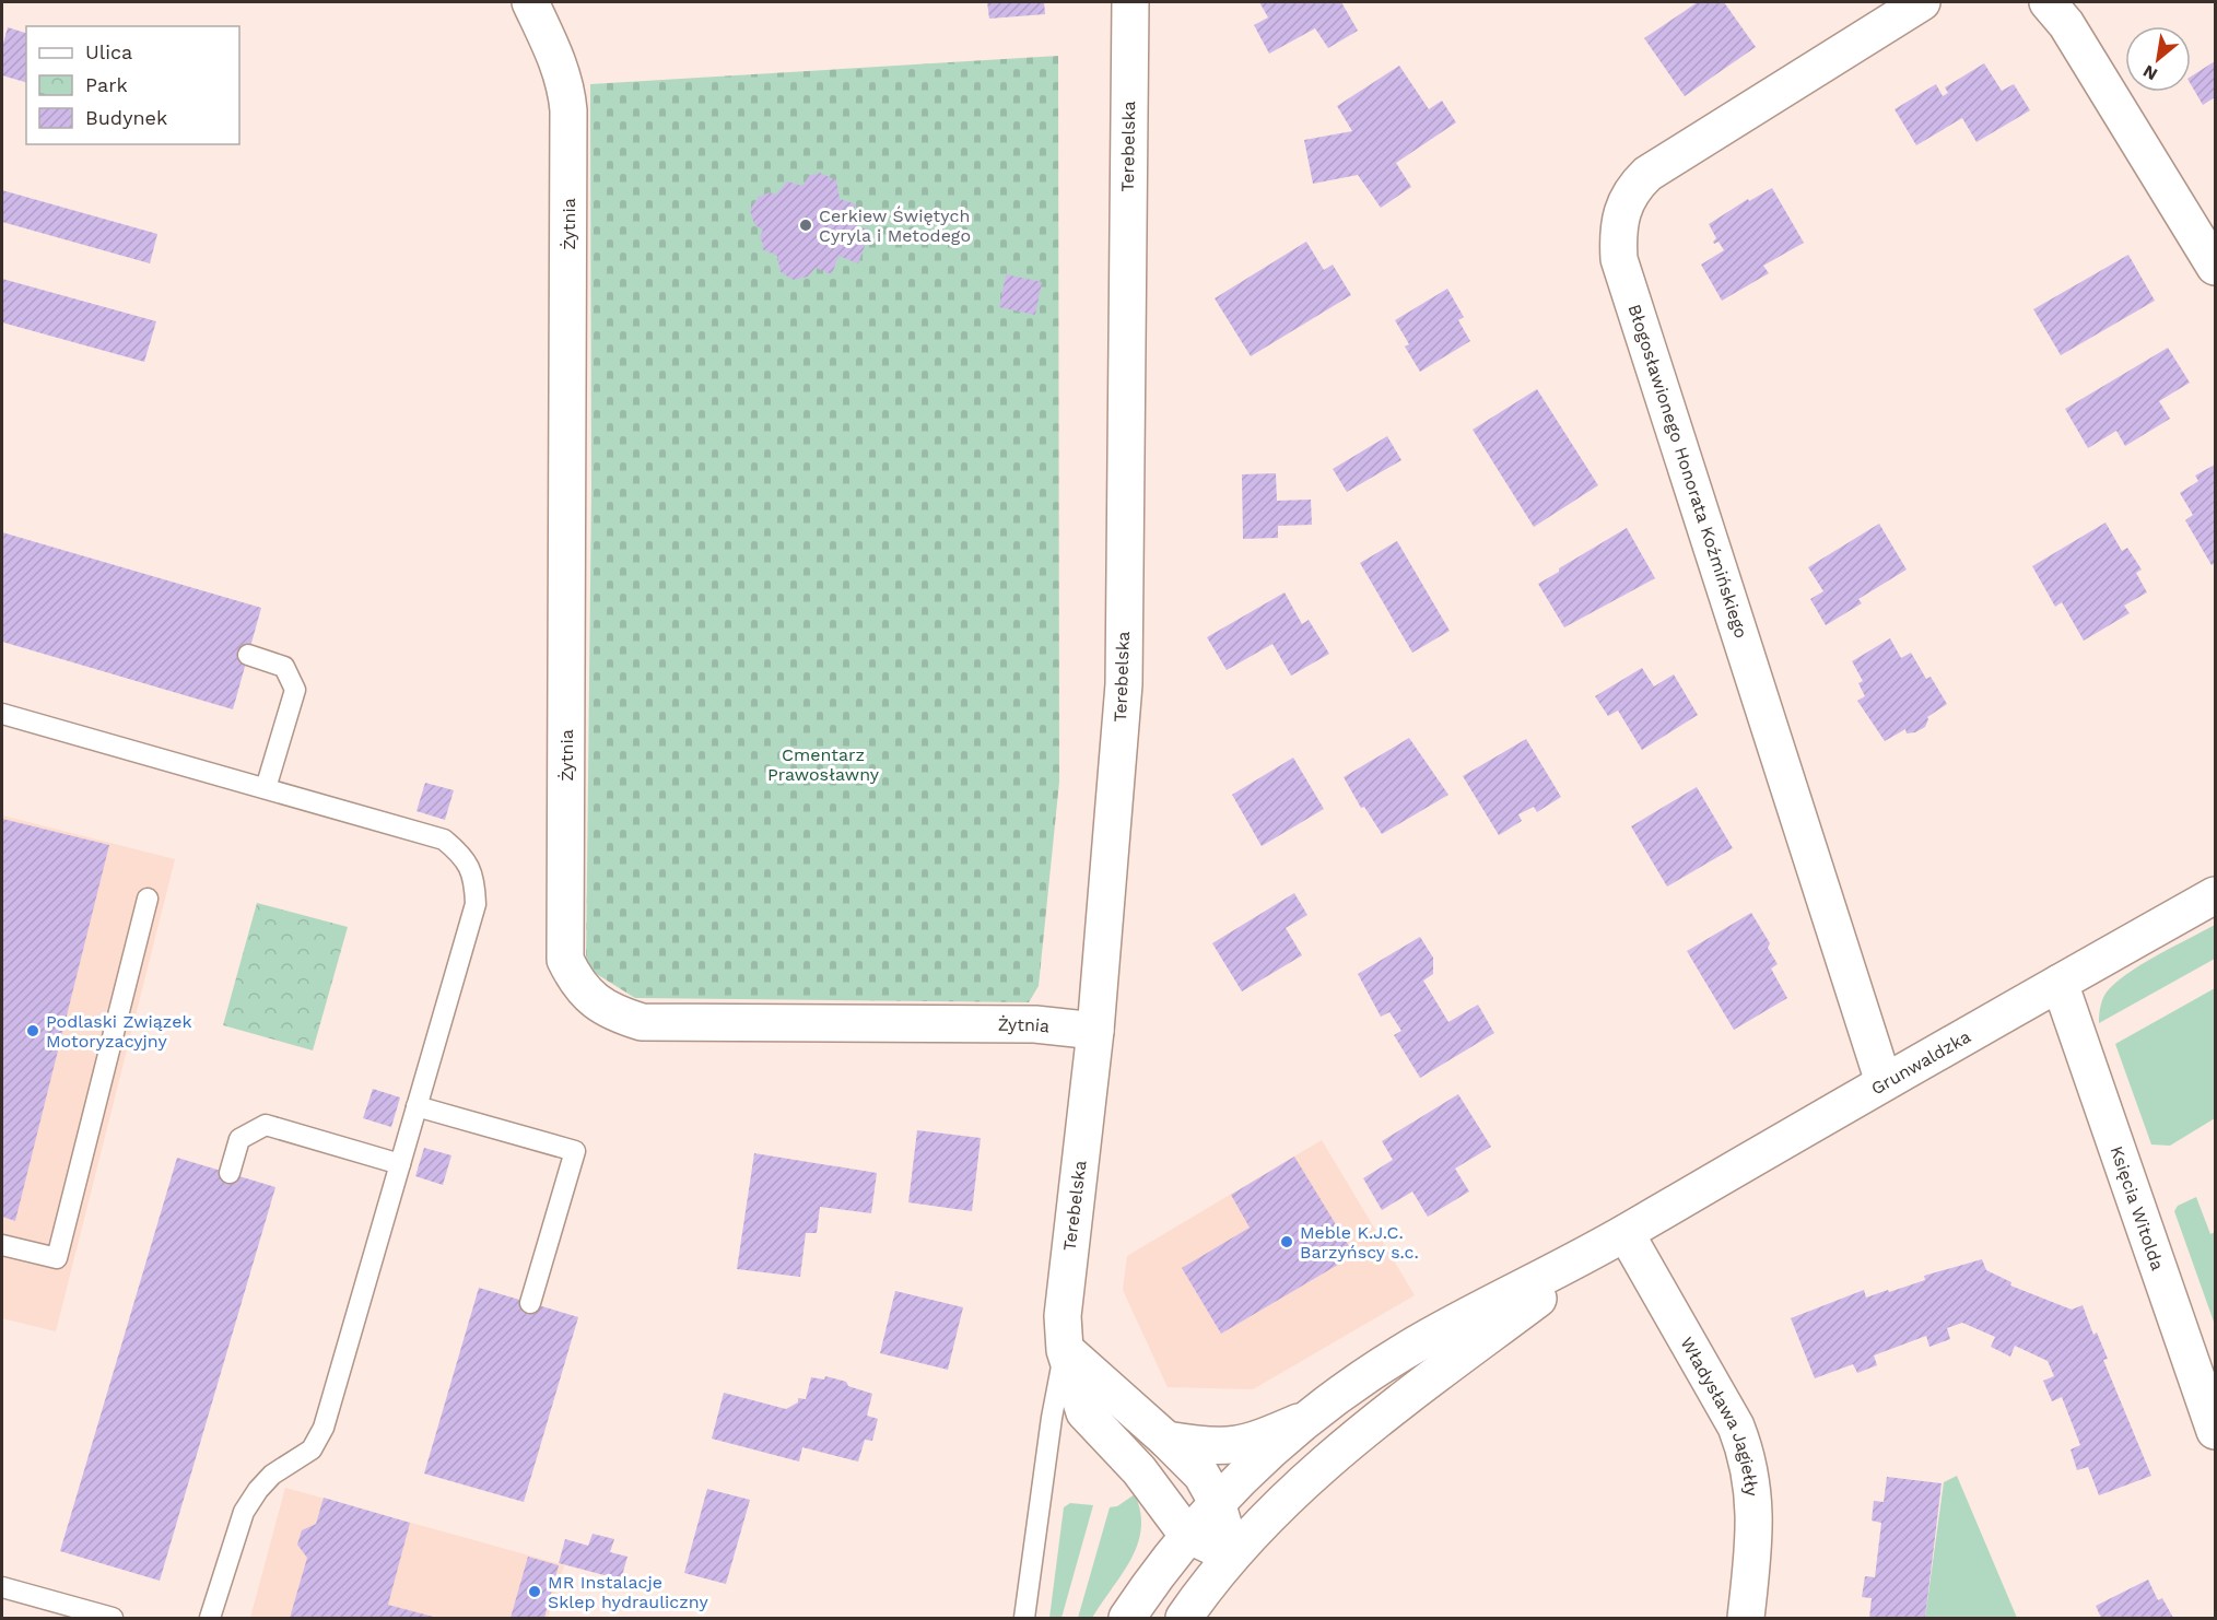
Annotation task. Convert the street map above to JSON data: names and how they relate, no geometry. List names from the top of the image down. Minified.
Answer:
{"streets":{"street":["Terebelska","Żytnia","Błogosławionego Honorata Koźmińskiego","Grunwaldzka","Księcia Witolda","Władysława Jagiełły"]},"crossings":[["Terebelska","Żytnia"],["Błogosławionego Honorata Koźmińskiego","Grunwaldzka"],["Grunwaldzka","Księcia Witolda"],["Grunwaldzka","Władysława Jagiełły"]],"parks":["Cmentarz Prawosławny"],"places":["Cerkiew Świętych Cyryla i Metodego","Podlaski Związek Motoryzacyjny","Meble K.J.C. Barzyńscy s.c.","MR Instalacje Sklep hydrauliczny"],"legend":["Ulica","Park","Budynek"],"north":"bottom left"}
